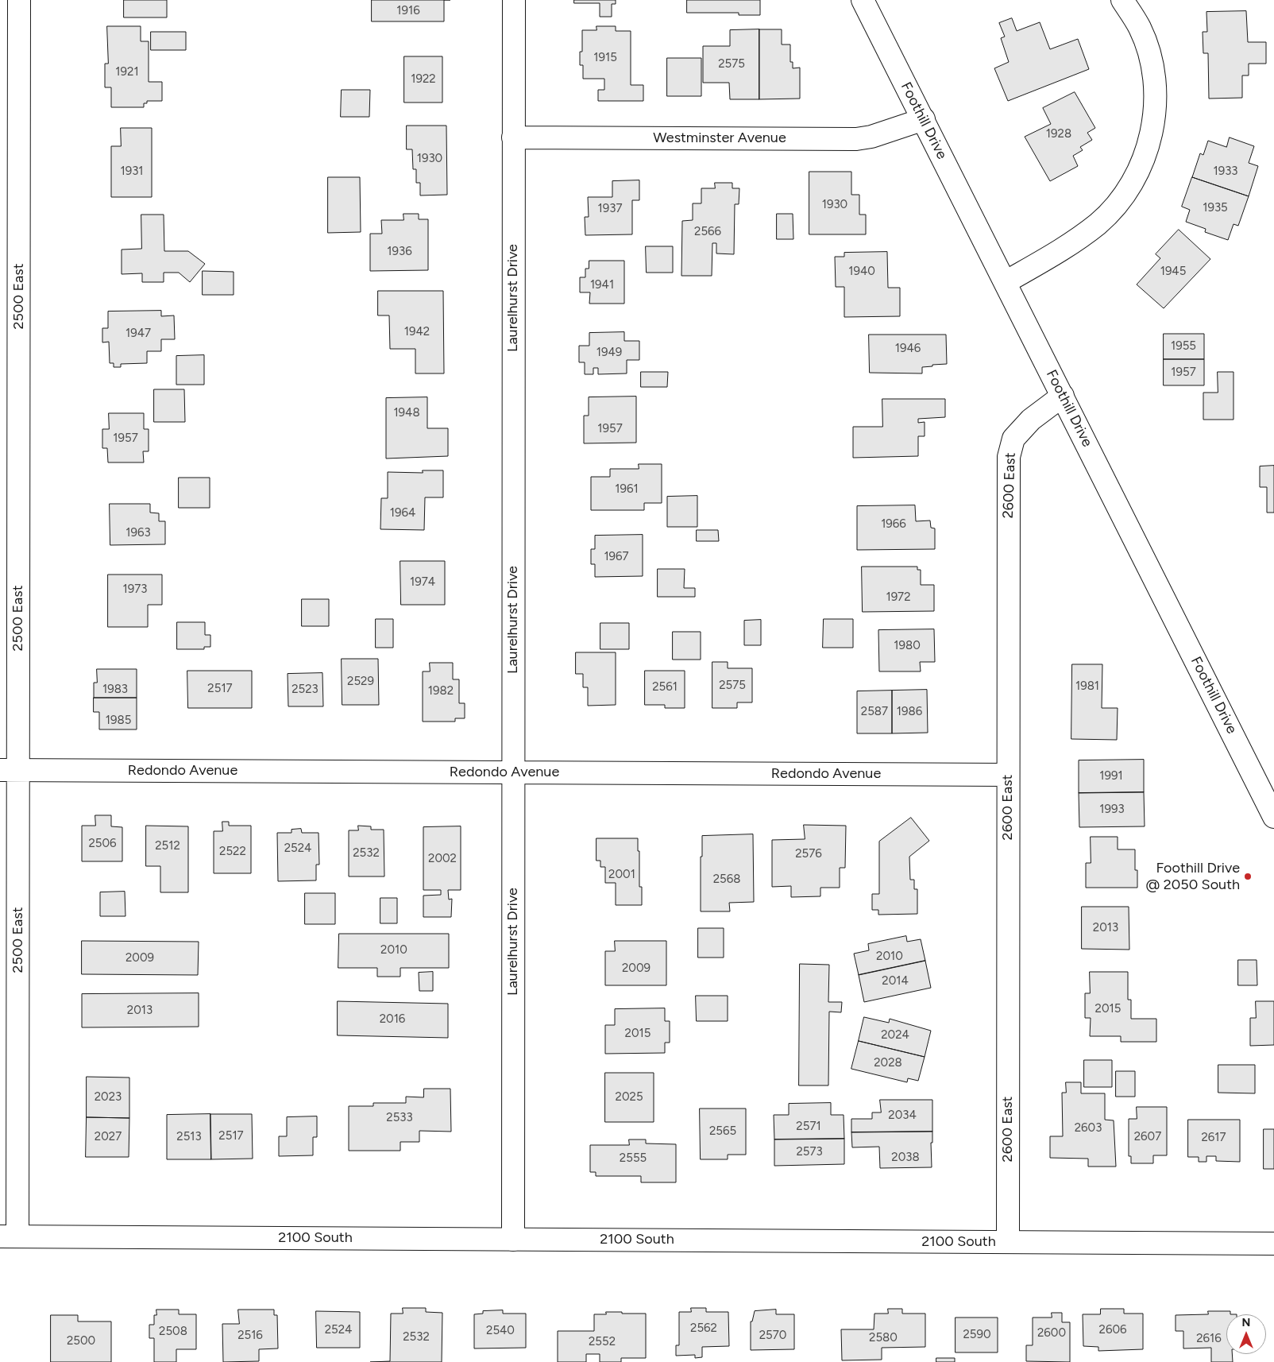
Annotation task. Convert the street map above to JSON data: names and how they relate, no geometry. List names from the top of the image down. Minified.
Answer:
{"streets":{"street":["Foothill Drive","Westminster Avenue","2500 East","Laurelhurst Drive","2600 East","Redondo Avenue","2100 South"]},"crossings":[["Foothill Drive","Westminster Avenue"],["Foothill Drive","2600 East"],["Westminster Avenue","Laurelhurst Drive"],["2500 East","Redondo Avenue"],["2500 East","2100 South"],["Laurelhurst Drive","Redondo Avenue"],["Laurelhurst Drive","2100 South"],["2600 East","Redondo Avenue"],["2600 East","2100 South"]],"places":["Foothill Drive @ 2050 South"],"house_numbers":["1916","1915","2575","1921","1922","1928","1930","1931","1933","1930","1935","1937","2566","1936","1940","1945","1941","1942","1947","1955","1946","1949","1957","1948","1957","1957","1961","1964","1966","1963","1967","1974","1973","1972","1980","2529","2575","1981","2561","2517","1983","2523","1982","2587","1986","1985","1991","1993","2506","2512","2524","2522","2532","2576","2002","2001","2568","2013","2010","2010","2009","2009","2014","2015","2013","2016","2015","2024","2028","2023","2025","2034","2533","2571","2603","2565","2517","2027","2513","2607","2617","2573","2038","2555","2562","2524","2606","2540","2508","2600","2590","2516","2570","2532","2580","2616","2500","2552"],"north":"top"}
